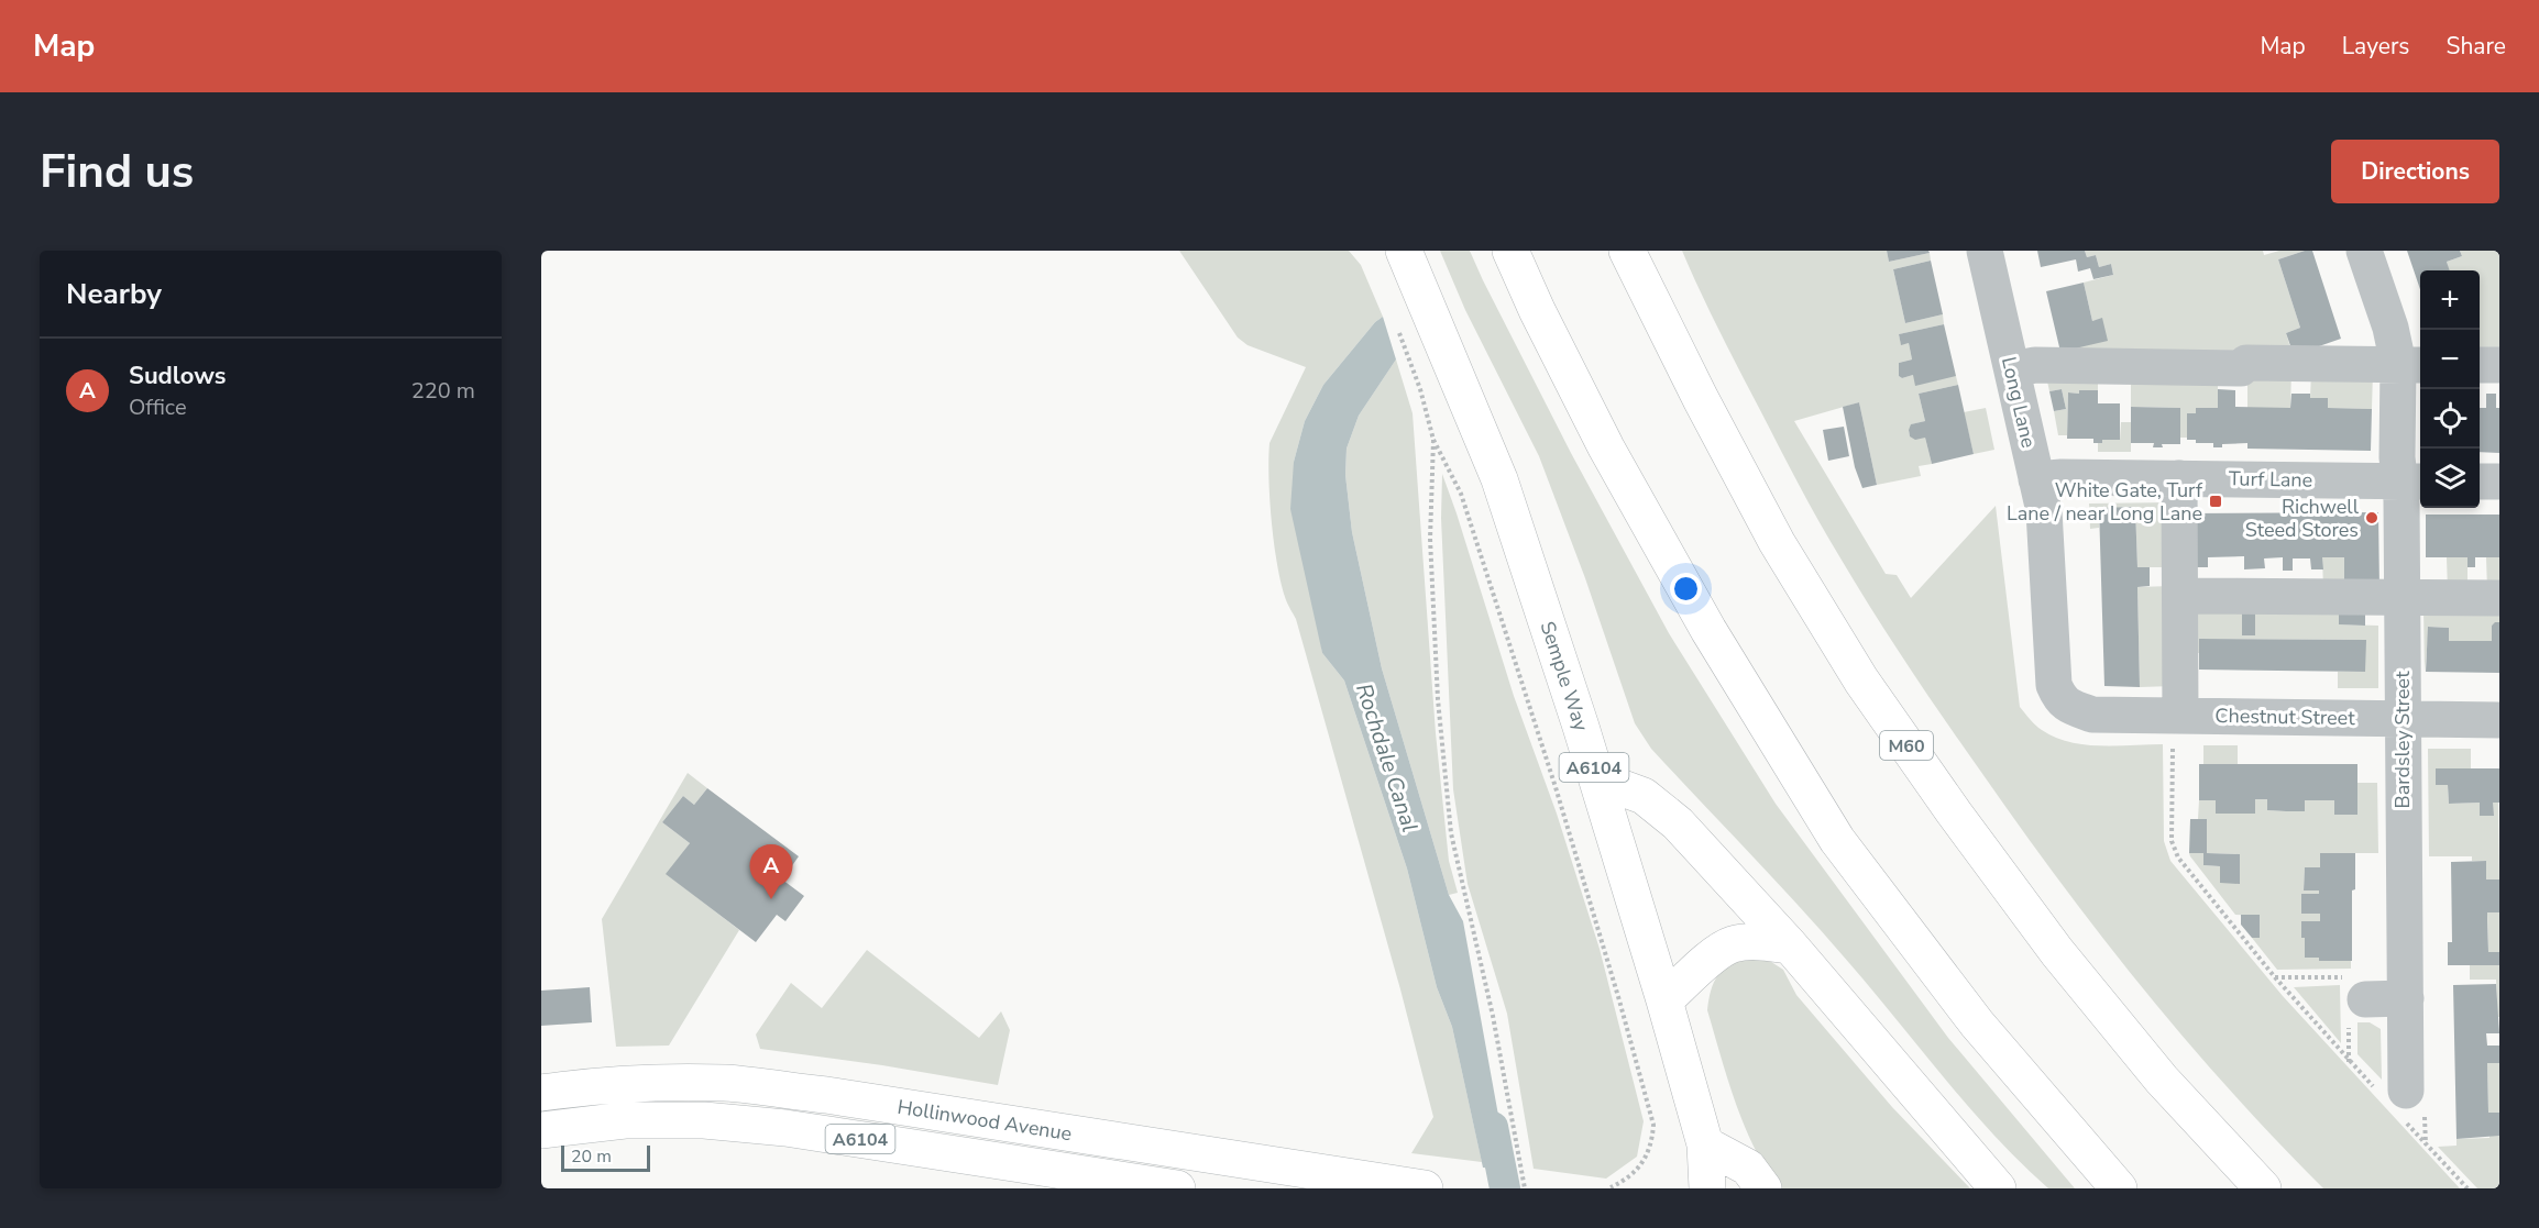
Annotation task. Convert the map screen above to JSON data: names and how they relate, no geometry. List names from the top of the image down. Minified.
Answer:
{"streets":{"main road":["Semple Way","M60","A6104","Hollinwood Avenue"],"street":["Long Lane","Turf Lane","Chestnut Street","Bardsley Street"]},"crossings":[["Long Lane","Turf Lane"],["Long Lane","Chestnut Street"],["Turf Lane","Bardsley Street"],["Chestnut Street","Bardsley Street"]],"water":["Rochdale Canal"],"places":{"transit":["White Gate, Turf Lane / near Long Lane"],"other":["Richwell Steed Stores"]},"scale_bar":"20 m","page":{"header":"Map","nav":["Map","Layers","Share"],"buttons":"Directions","title":"Find us","heading":"Nearby","map_buttons":["+","−"],"list":[{"mark":"A","name":"Sudlows","note":"Office","value":"220 m"}],"pins":"A","scale":"20 m"}}
